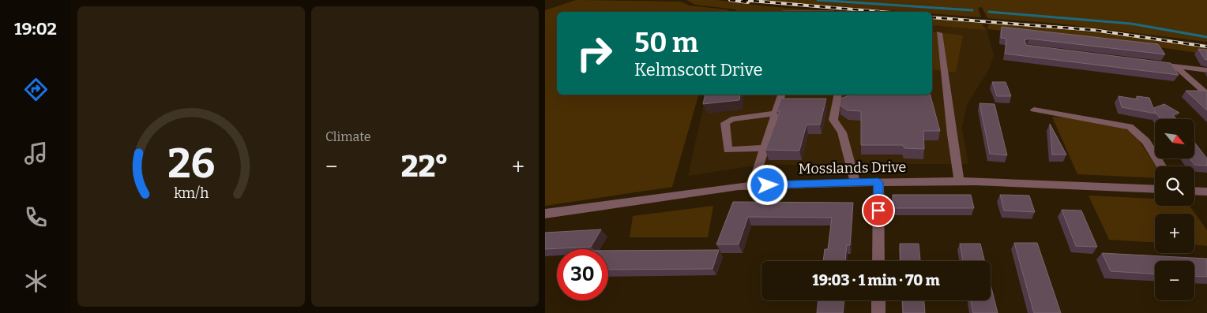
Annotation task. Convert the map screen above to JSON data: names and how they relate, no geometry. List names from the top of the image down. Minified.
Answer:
{"streets":{"street":["Mosslands Drive"]},"north":"bottom right","page":{"tabs":"19:02","tile":"Climate","turn":["50 m","Kelmscott Drive"],"map_buttons":["+","−"],"heat":["−","22°","+"],"limit":"30","trip":"19:03 · 1 min · 70 m","gauge":["26","km/h"]}}
